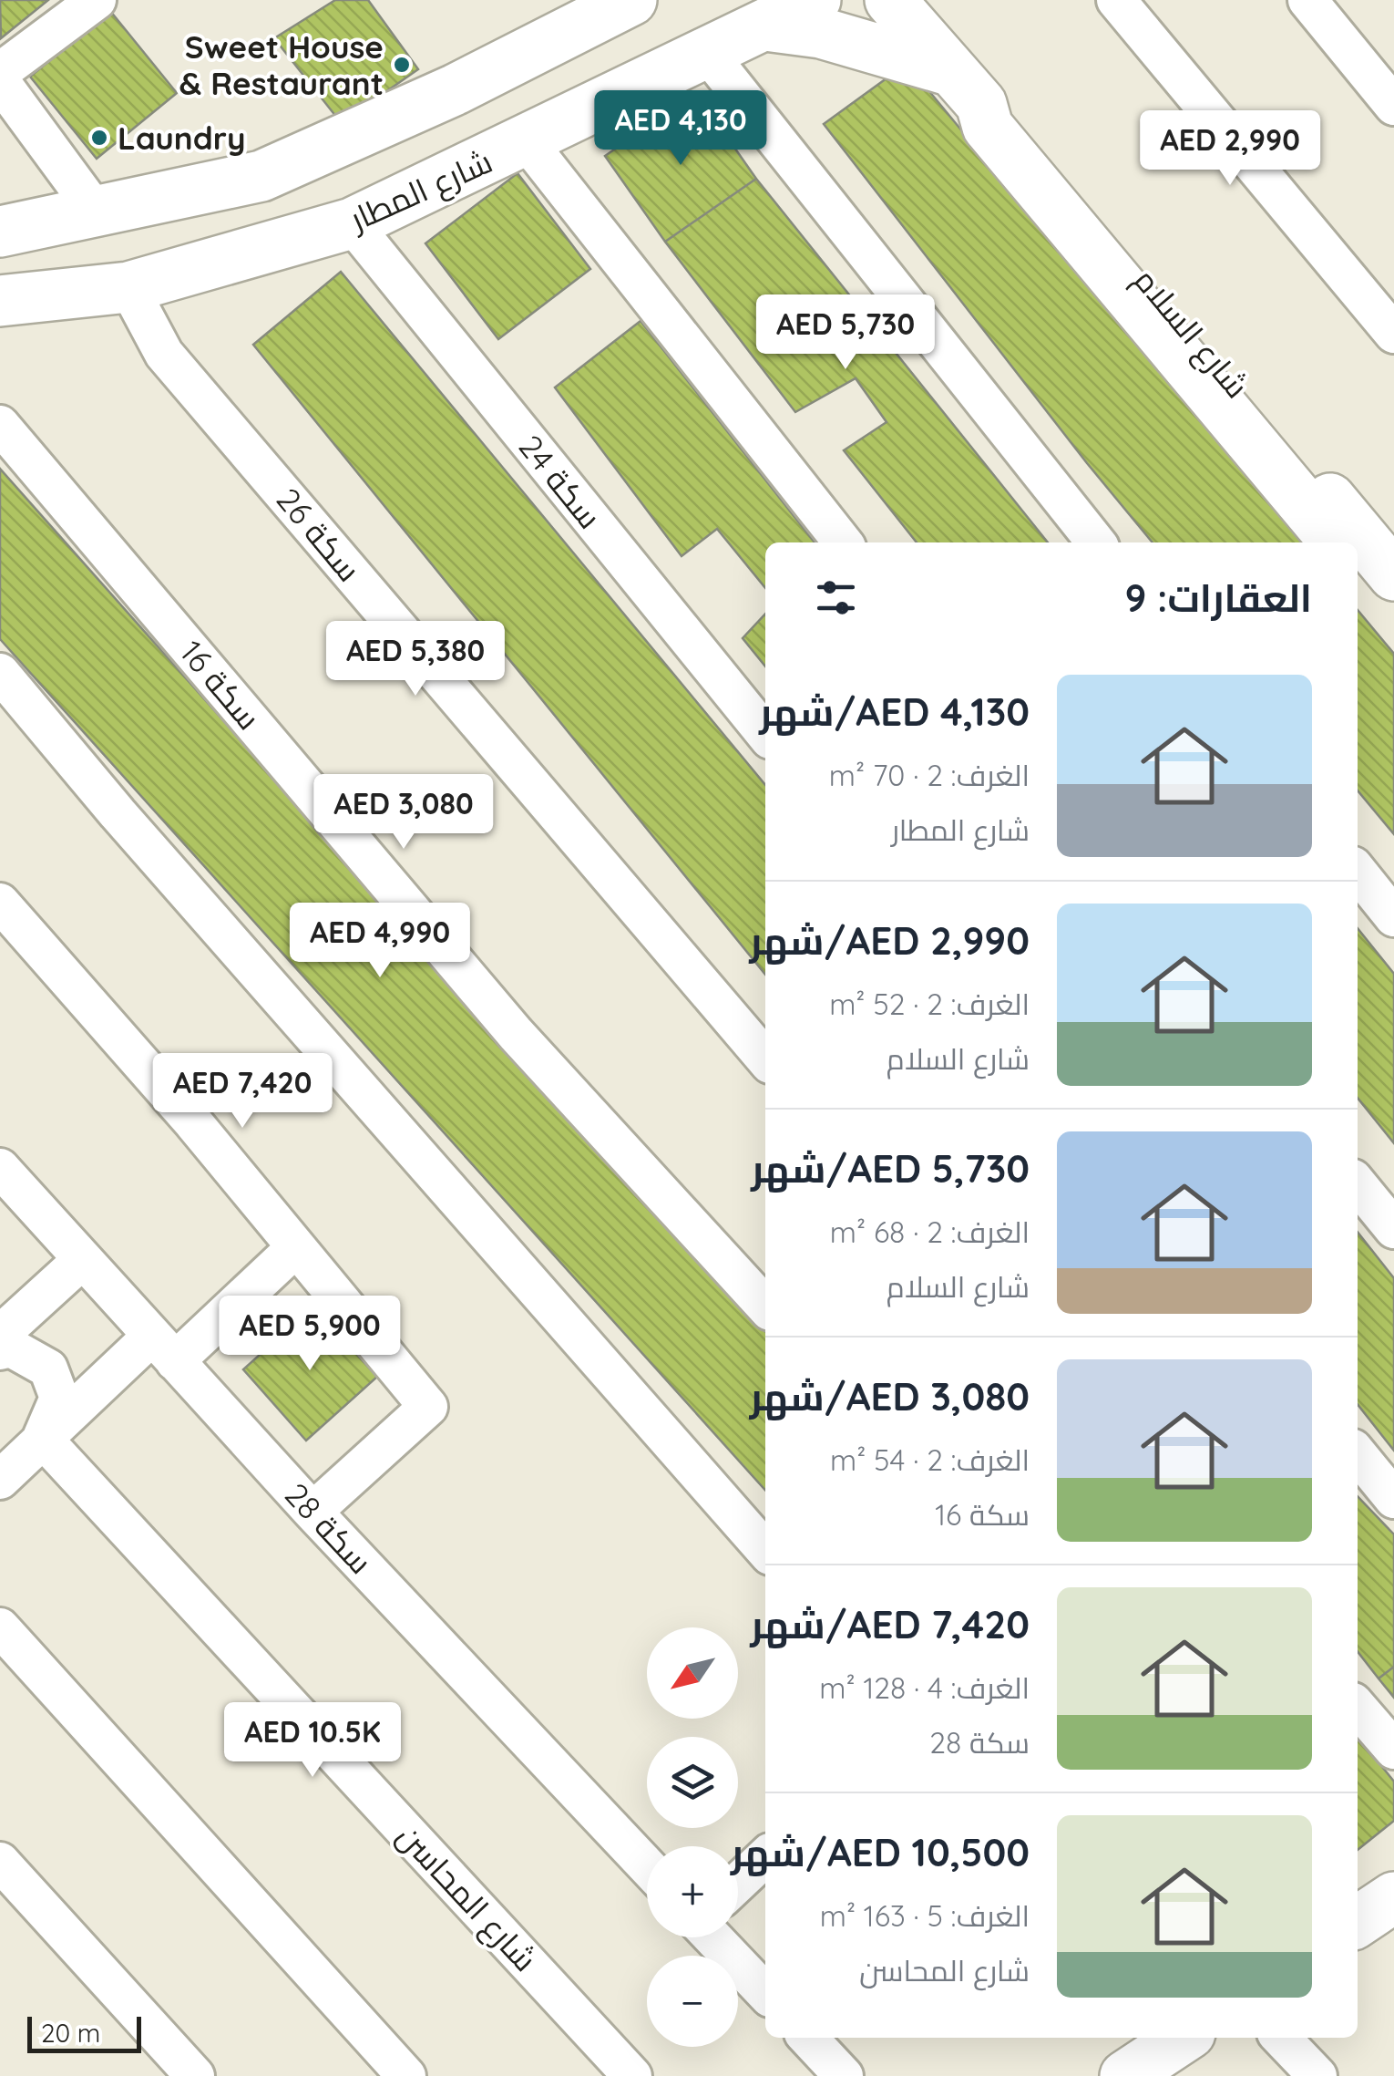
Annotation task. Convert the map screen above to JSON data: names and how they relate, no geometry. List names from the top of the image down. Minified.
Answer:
{"streets":{"street":["شارع المطار","شارع السلام","سكة 24","سكة 26","سكة 16","سكة 28","شارع المحاسن"]},"crossings":[["شارع المطار","سكة 24"],["شارع المطار","سكة 26"]],"places":["Sweet House & Restaurant","Laundry"],"scale_bar":"20 m","north":"bottom left","page":{"price":["AED 4,130","AED 2,990","AED 5,730","AED 5,380","AED 3,080","AED 4,990","AED 7,420","AED 5,900","AED 10.5K"],"heading":"العقارات: 9","list":[{"name":"AED 4,130/شهر","note":"الغرف: 2 · 70 m² · شارع المطار"},{"name":"AED 2,990/شهر","note":"الغرف: 2 · 52 m² · شارع السلام"},{"name":"AED 5,730/شهر","note":"الغرف: 2 · 68 m² · شارع السلام"},{"name":"AED 3,080/شهر","note":"الغرف: 2 · 54 m² · سكة 16"},{"name":"AED 7,420/شهر","note":"الغرف: 4 · 128 m² · سكة 28"},{"name":"AED 10,500/شهر","note":"الغرف: 5 · 163 m² · شارع المحاسن"}],"map_buttons":["+","−"],"scale":"20 m"}}
